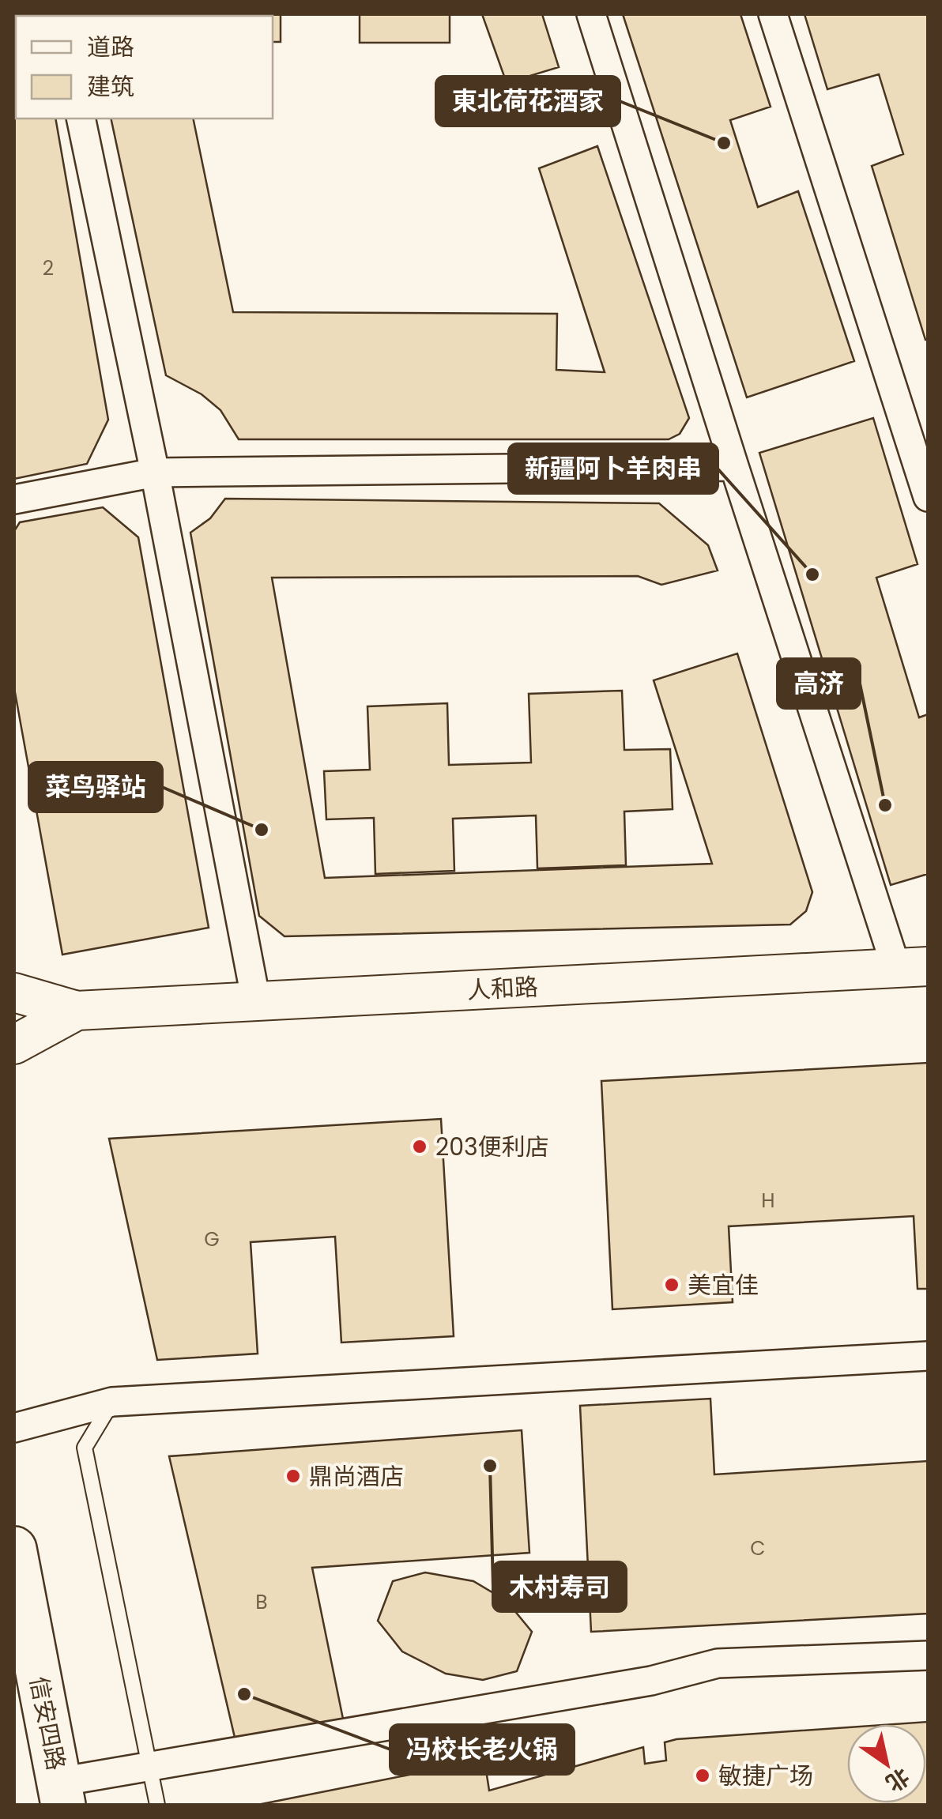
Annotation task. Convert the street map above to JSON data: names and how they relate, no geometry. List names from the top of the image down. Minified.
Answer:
{"streets":{"main road":["信安四路"],"street":["人和路"]},"places":["東北荷花酒家","新疆阿卜羊肉串","高济","菜鸟驿站","203便利店","美宜佳","木村寿司","鼎尚酒店","冯校长老火锅","敏捷广场"],"house_numbers":["2","H","G","C","B"],"legend":["道路","建筑"],"north":"bottom right"}
